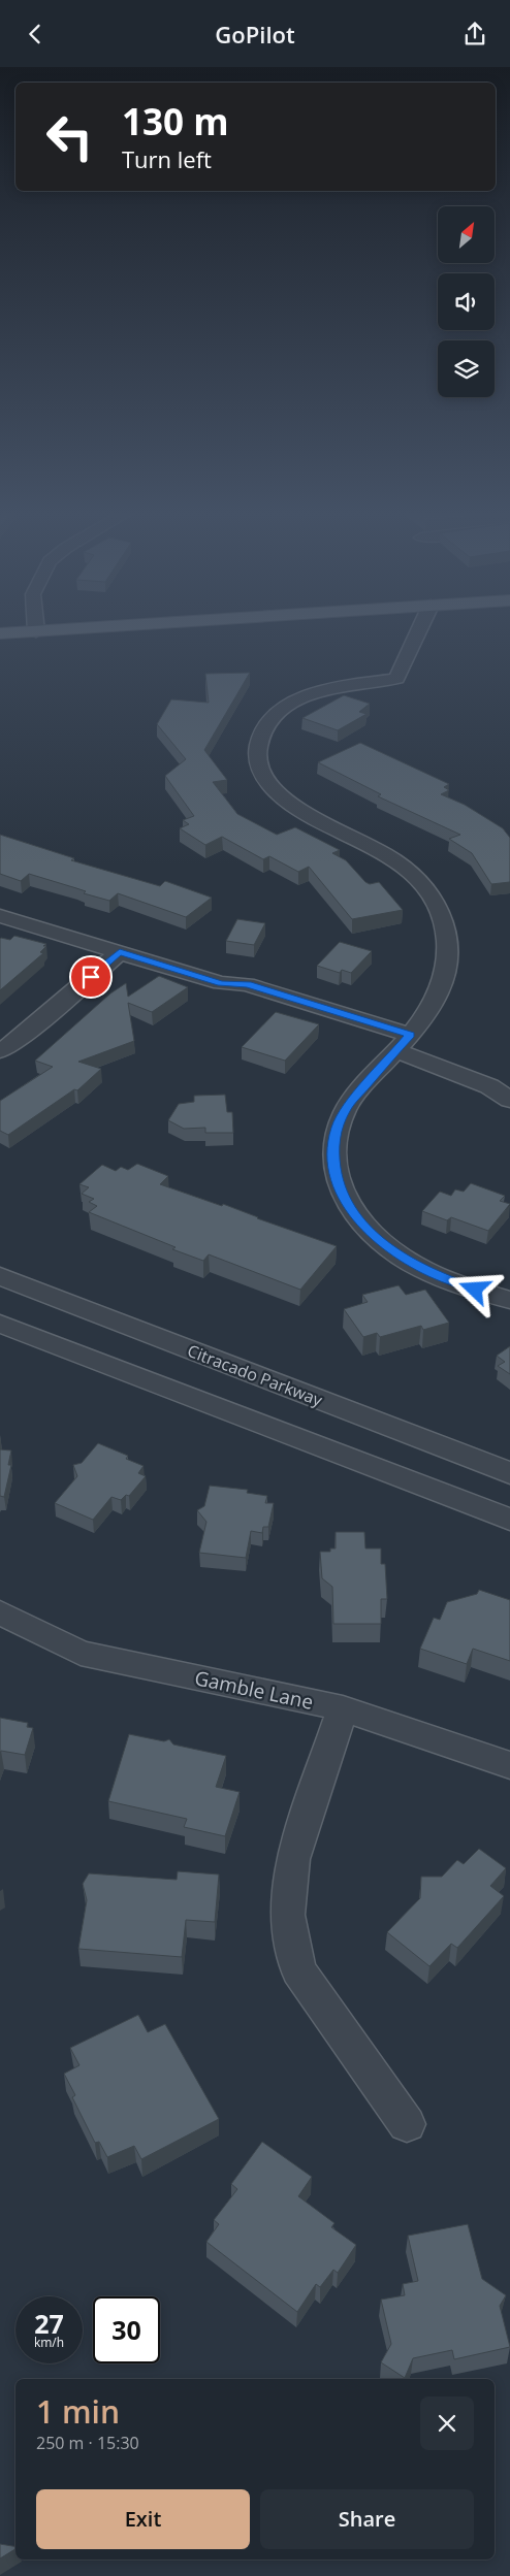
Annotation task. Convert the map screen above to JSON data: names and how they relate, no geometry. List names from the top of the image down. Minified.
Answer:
{"streets":{"street":["Citracado Parkway","Gamble Lane"]},"north":"top right","page":{"header":"GoPilot","turn":["130 m","Turn left"],"speed":"27 km/h","limit":"30","heading":["1 min","250 m · 15:30"],"buttons":["Exit","Share"]}}
